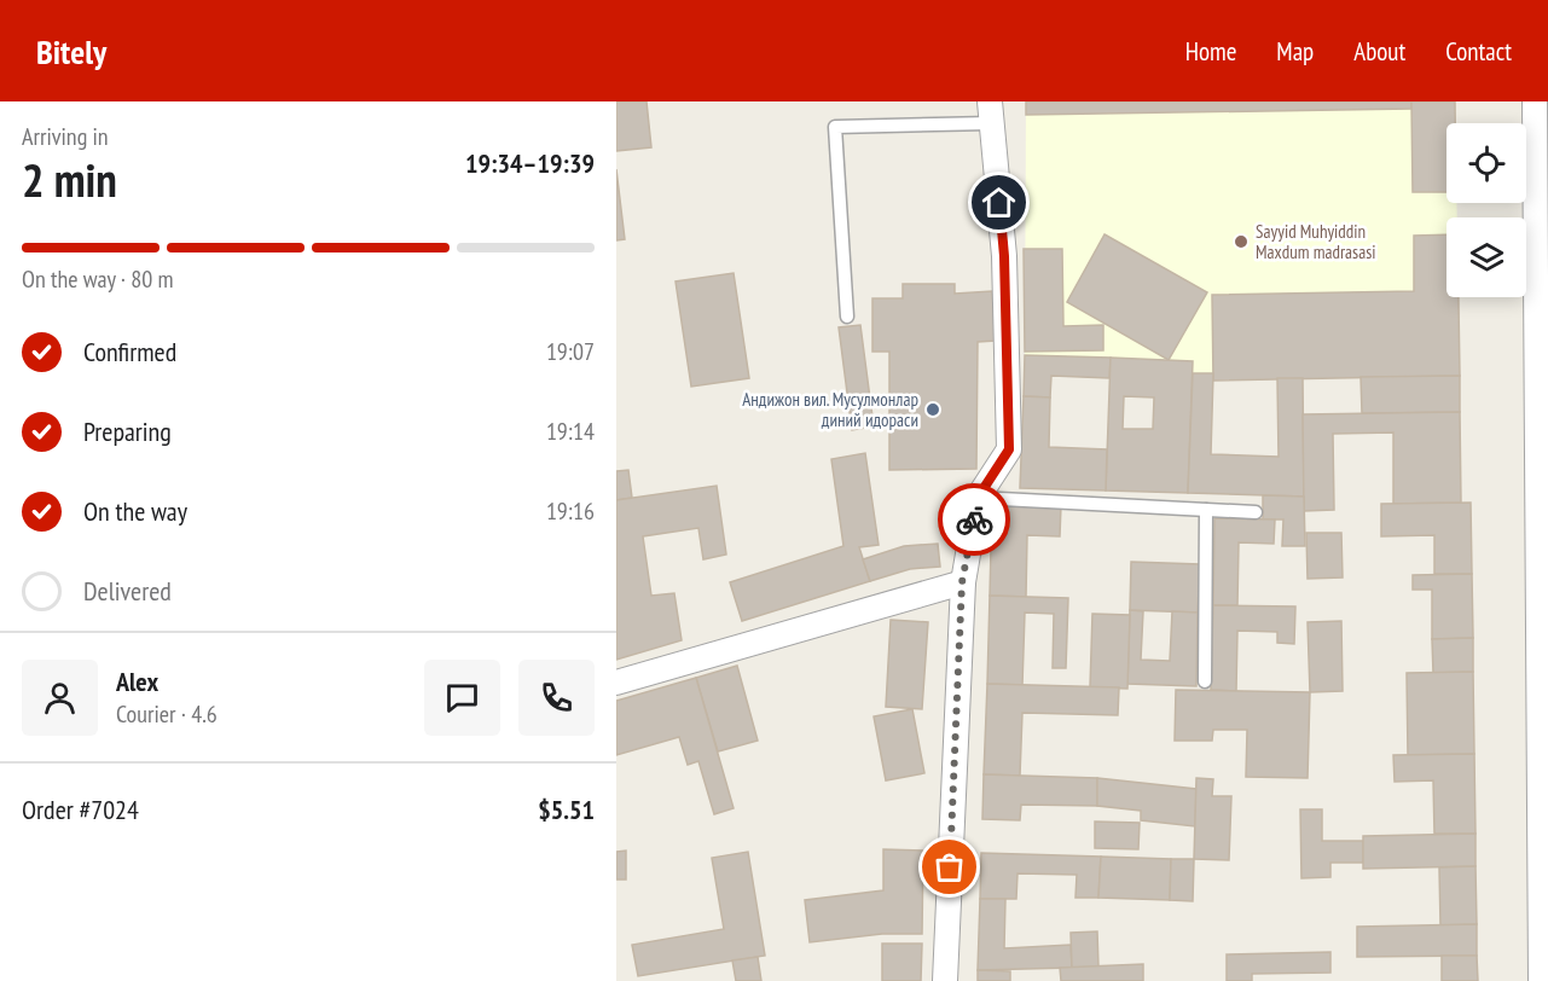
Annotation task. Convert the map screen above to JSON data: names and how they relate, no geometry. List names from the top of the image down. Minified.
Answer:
{"places":["Sayyid Muhyiddin Maxdum madrasasi","Андижон вил. Мусулмонлар диний идораси"],"page":{"header":"Bitely","nav":["Home","Map","About","Contact"],"heading":["2 min","Arriving in","19:34–19:39"],"panel":["Alex","Courier · 4.6","Order #7024","$5.51"],"bar":"On the way · 80 m","list":[["Confirmed","19:07"],["Preparing","19:14"],["On the way","19:16"],"Delivered"]}}
